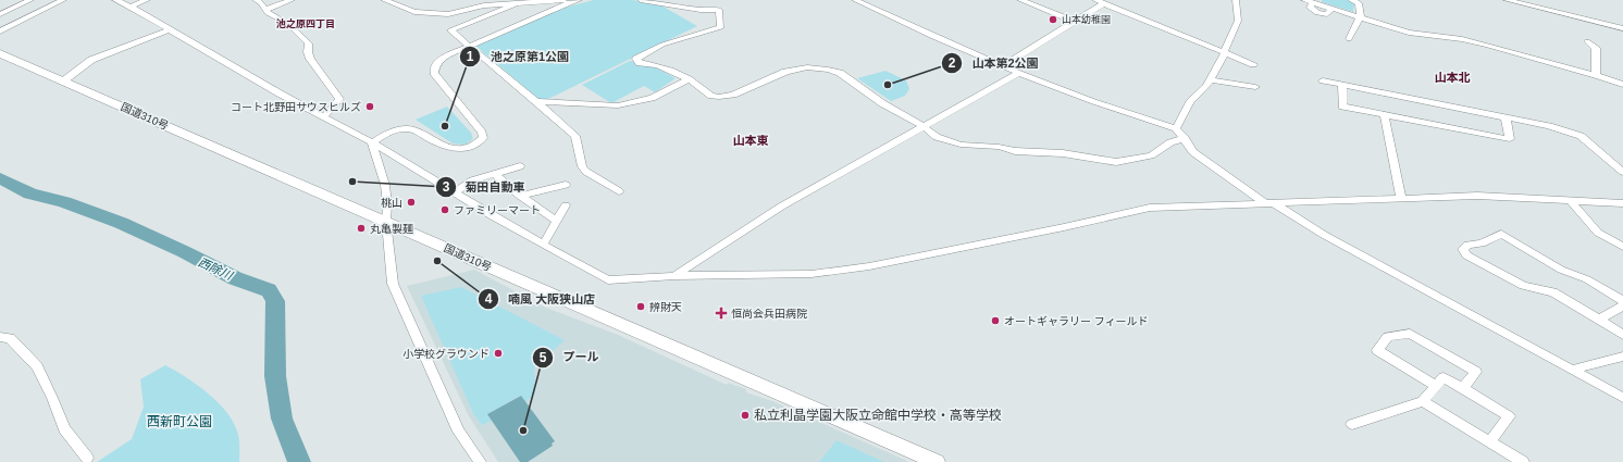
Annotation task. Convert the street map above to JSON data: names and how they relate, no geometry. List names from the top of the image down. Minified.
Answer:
{"streets":{"highway":["国道310号"]},"districts":["池之原四丁目","山本北","山本東"],"water":["西除川"],"parks":["西新町公園"],"places":{"other":["山本幼稚園","山本第2公園","コート北野田サウスヒルズ","池之原第1公園","菊田自動車","桃山","ファミリーマート","丸亀製麺","喃風 大阪狭山店","辨財天","オートギャラリー フィールド","小学校グラウンド","私立利晶学園大阪立命館中学校・高等学校","プール"],"health":["恒尚会兵田病院"]}}
